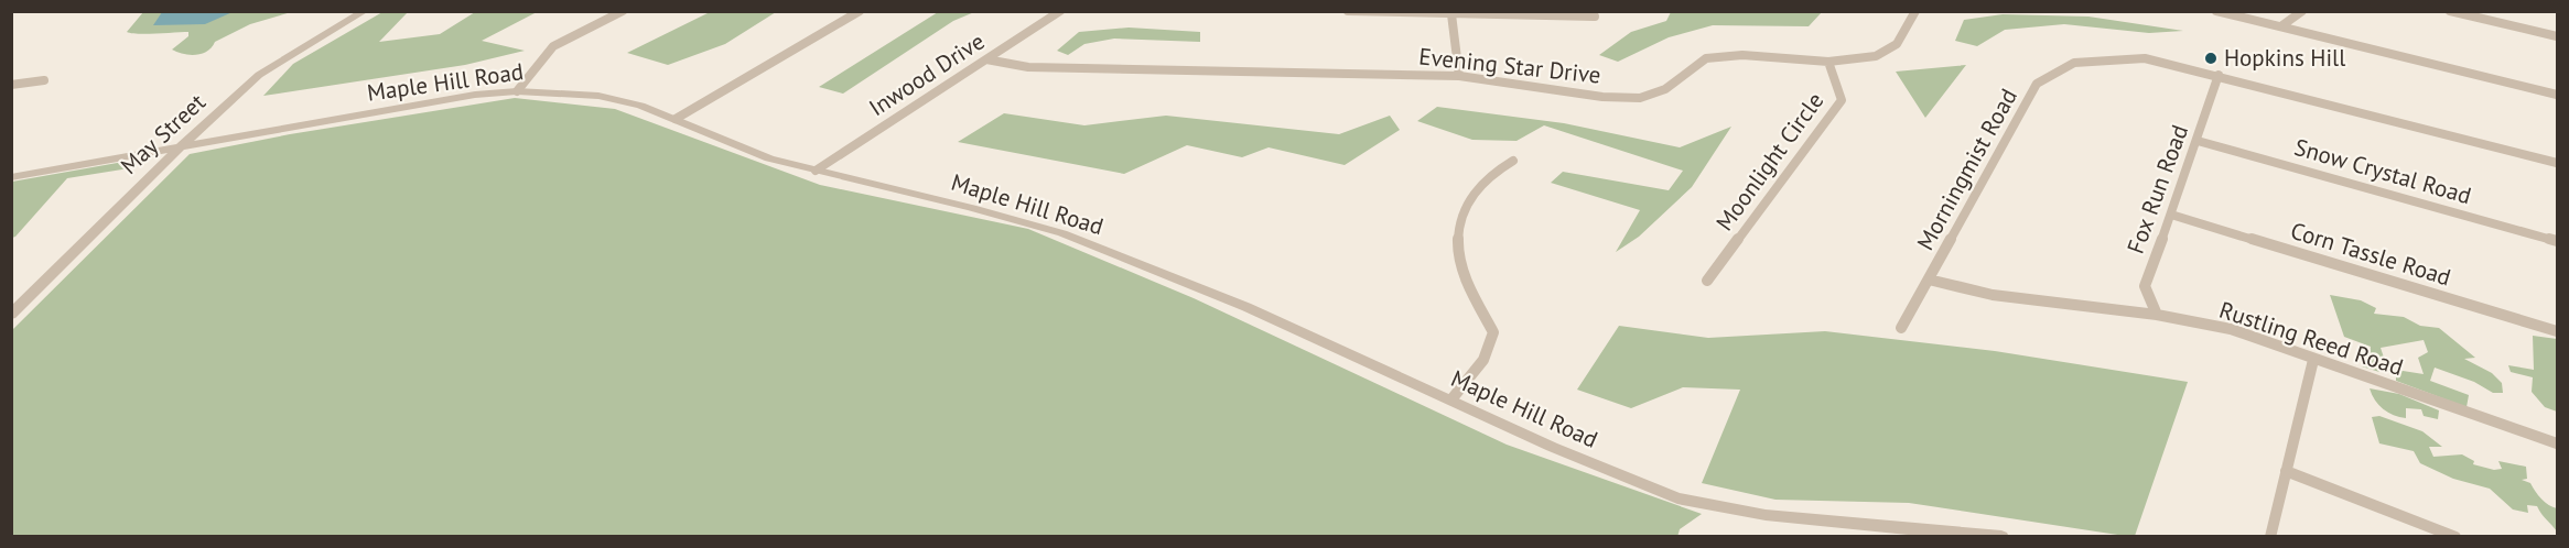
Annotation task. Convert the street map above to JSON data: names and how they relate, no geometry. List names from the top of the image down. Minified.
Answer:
{"streets":{"street":["Evening Star Drive","Inwood Drive","Maple Hill Road","May Street","Moonlight Circle","Morningmist Road","Snow Crystal Road","Fox Run Road","Corn Tassle Road","Rustling Reed Road"]},"crossings":[["Evening Star Drive","Inwood Drive"],["Evening Star Drive","Moonlight Circle"],["Inwood Drive","Maple Hill Road"],["Maple Hill Road","May Street"],["Morningmist Road","Fox Run Road"],["Morningmist Road","Rustling Reed Road"],["Snow Crystal Road","Fox Run Road"],["Fox Run Road","Corn Tassle Road"],["Fox Run Road","Rustling Reed Road"]],"places":["Hopkins Hill"]}
